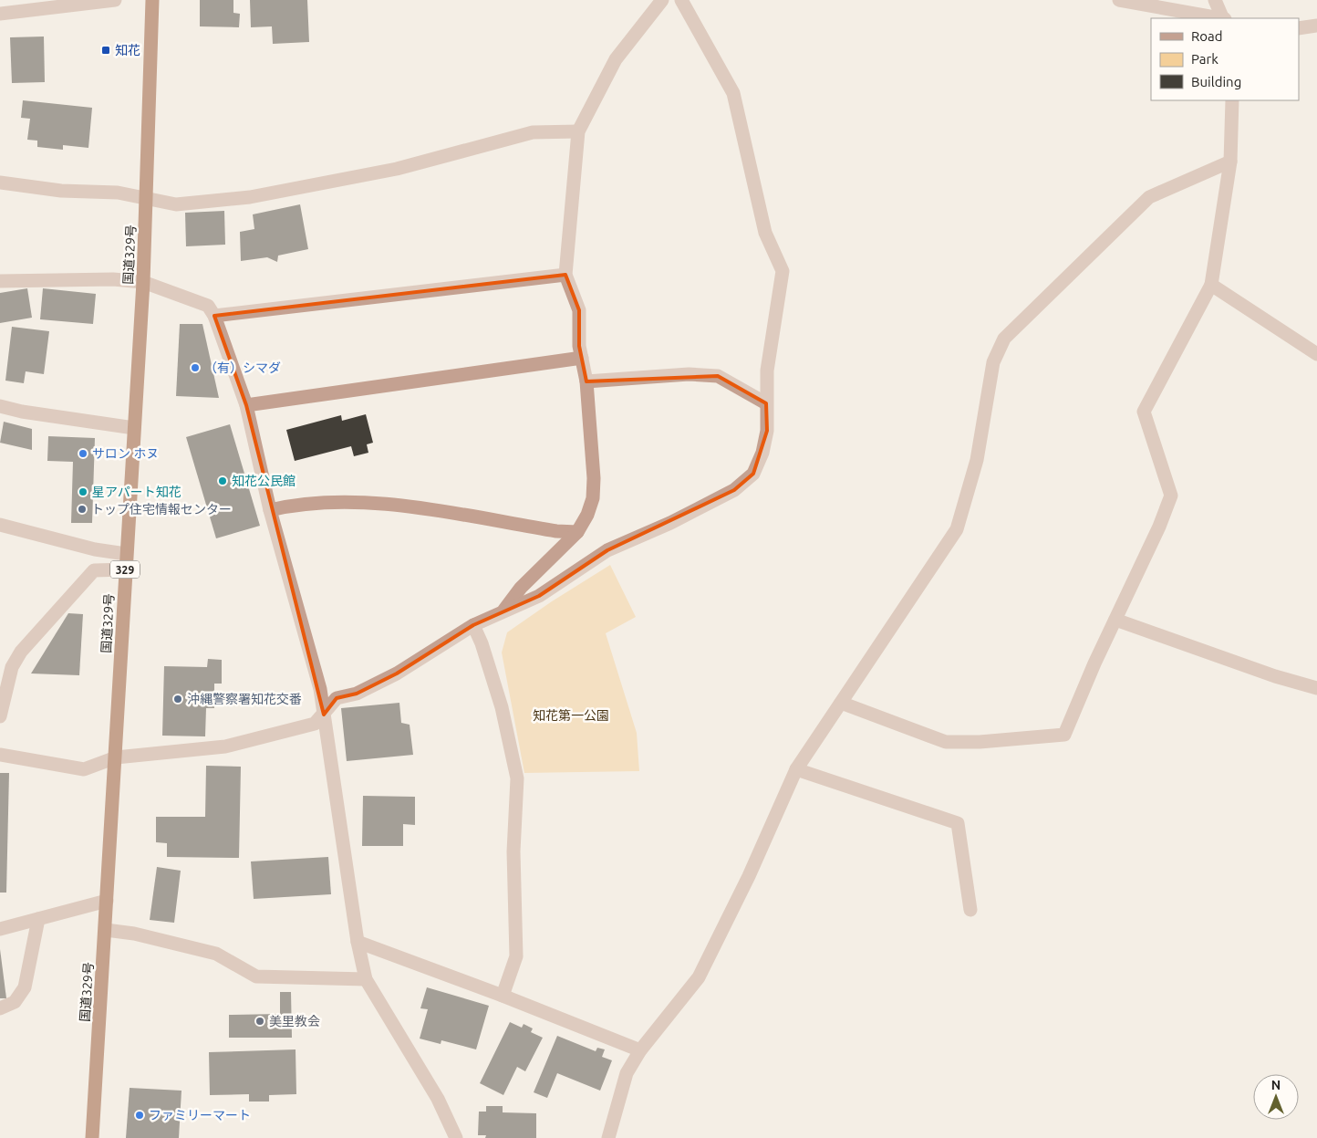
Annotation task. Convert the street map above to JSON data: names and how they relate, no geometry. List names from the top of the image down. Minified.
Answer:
{"streets":{"highway":["国道329号","329"]},"parks":["知花第一公園"],"places":{"transit":["知花"],"other":["（有）シマダ","サロン ホヌ","知花公民館","星アパート知花","トップ住宅情報センター","沖縄警察署知花交番","美里教会","ファミリーマート"]},"legend":["Road","Park","Building"],"north":"top"}
